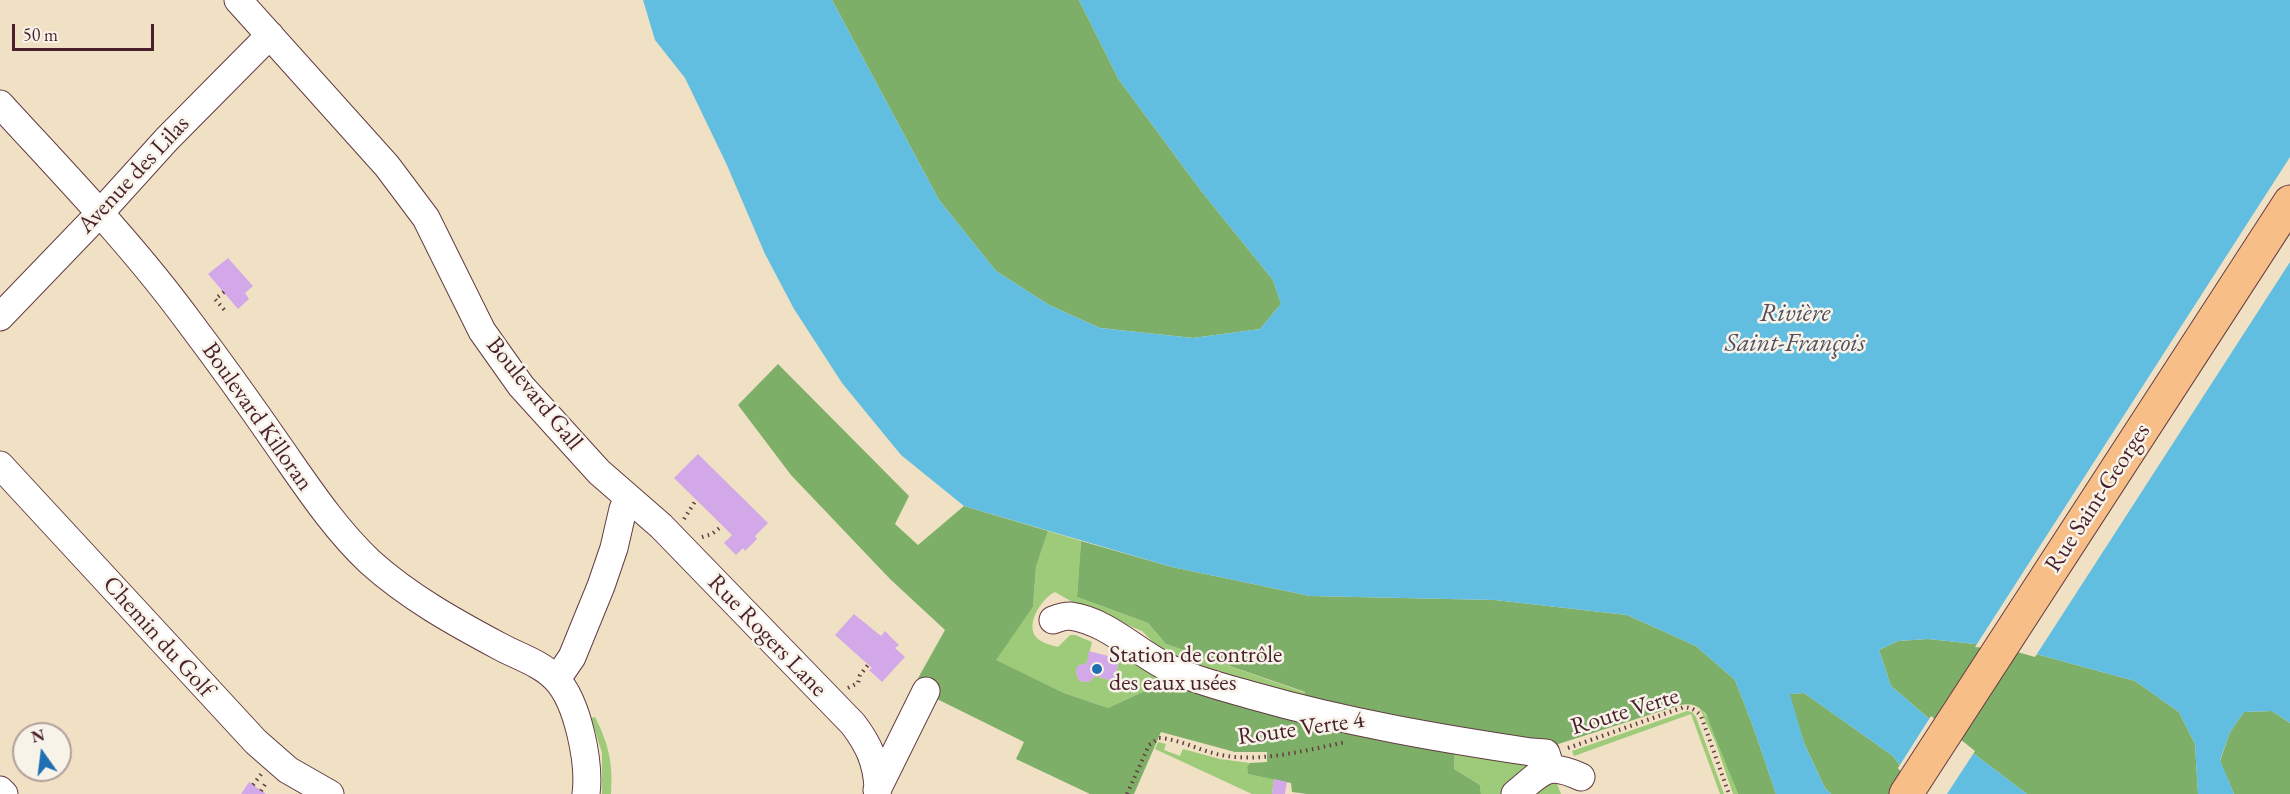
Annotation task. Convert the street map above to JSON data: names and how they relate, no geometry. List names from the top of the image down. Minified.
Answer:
{"streets":{"main road":["Rue Saint-Georges"],"street":["Avenue des Lilas","Boulevard Gall","Boulevard Killoran","Rue Rogers Lane","Chemin du Golf"],"path":["Route Verte","Route Verte 4"]},"crossings":[["Avenue des Lilas","Boulevard Gall"],["Avenue des Lilas","Boulevard Killoran"],["Boulevard Gall","Rue Rogers Lane"]],"water":["Rivière Saint-François"],"places":["Station de contrôle des eaux usées"],"scale_bar":"50 m","north":"top"}
